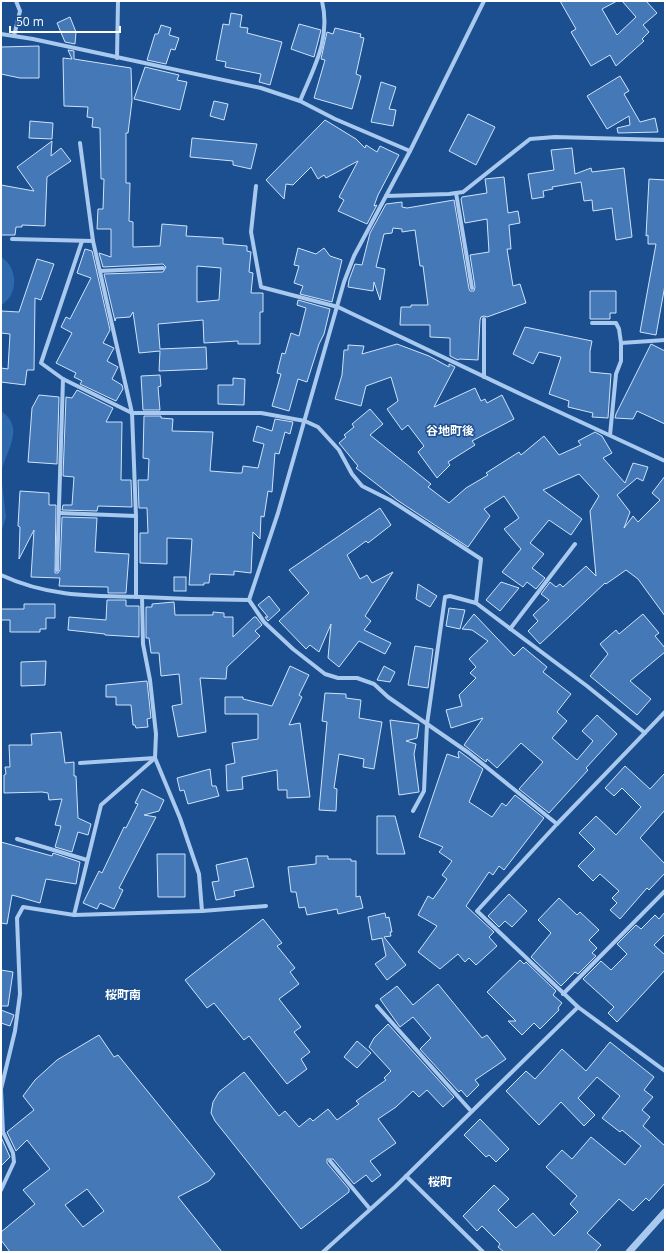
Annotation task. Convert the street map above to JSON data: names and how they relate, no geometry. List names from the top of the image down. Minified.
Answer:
{"districts":["谷地町後","桜町南","桜町"],"scale_bar":"50 m"}
